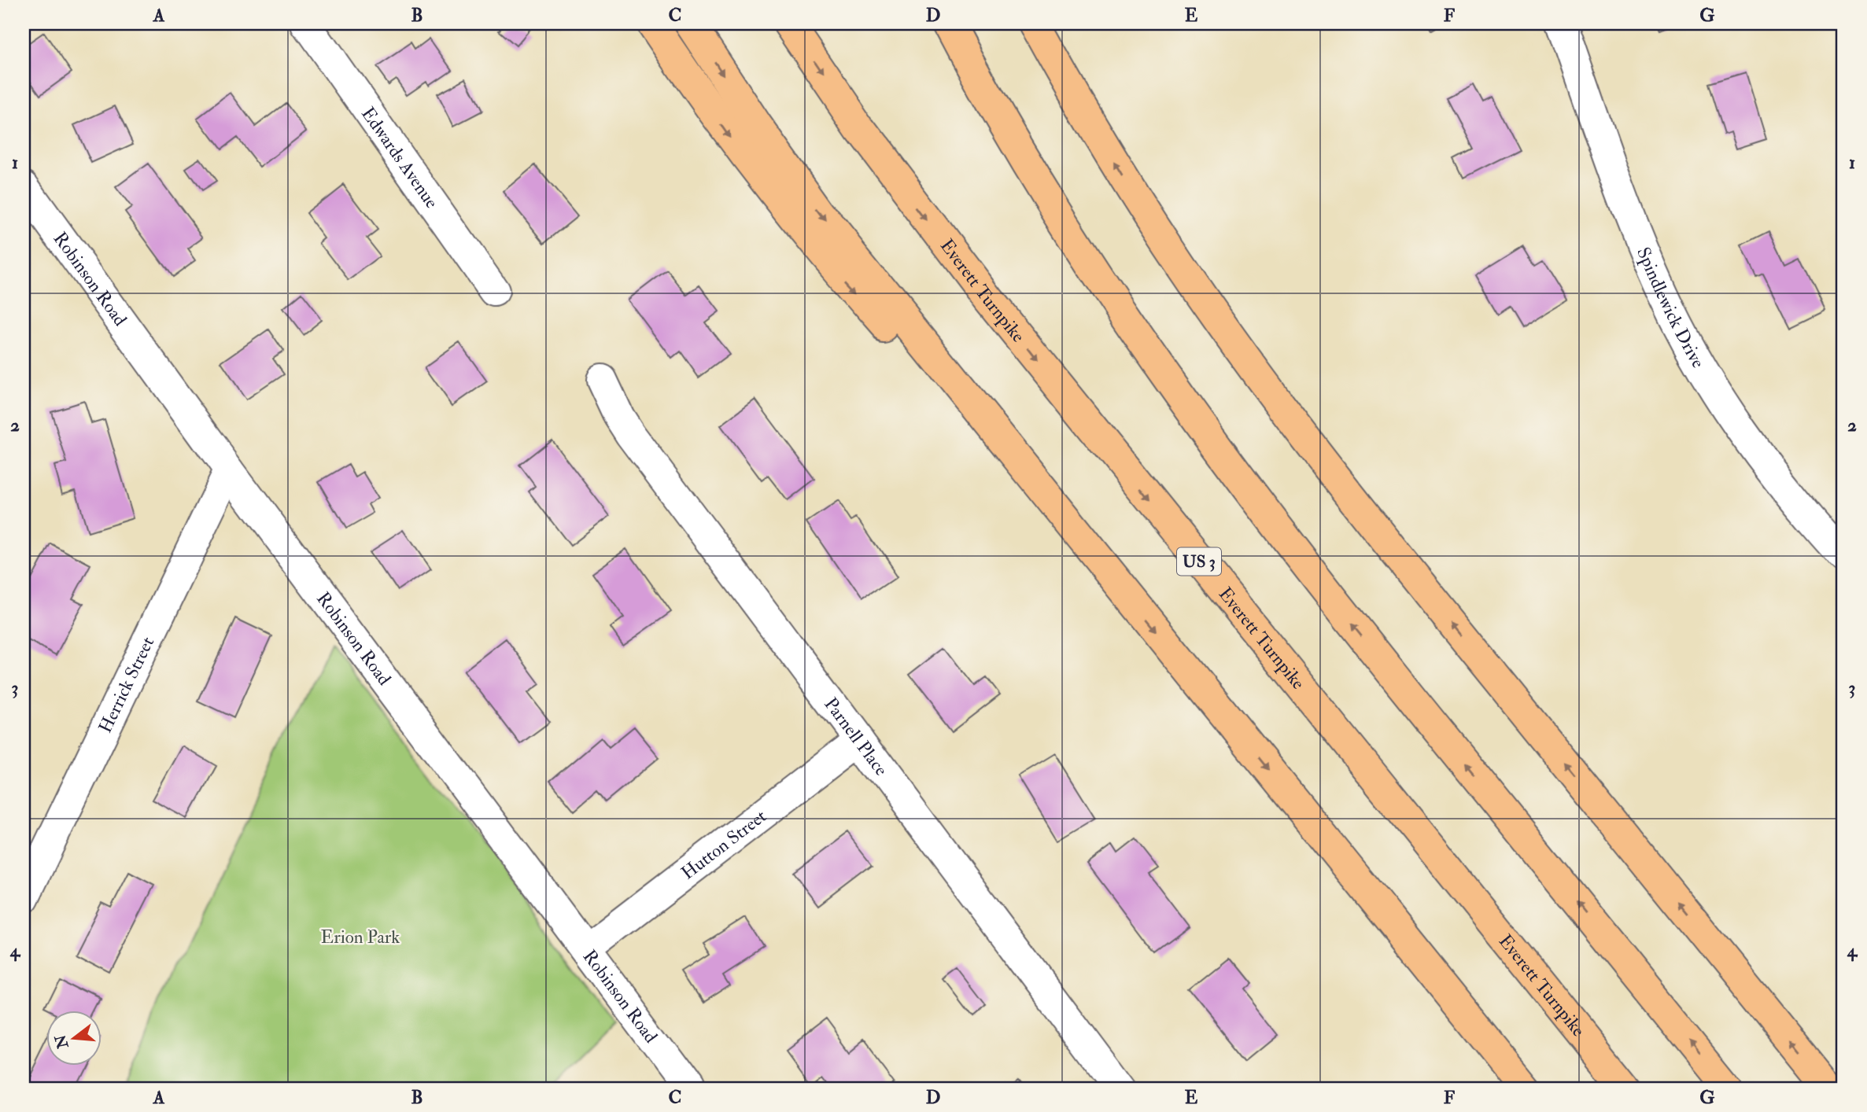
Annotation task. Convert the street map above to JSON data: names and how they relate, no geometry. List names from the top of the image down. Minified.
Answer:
{"streets":{"highway":["Everett Turnpike","US 3"],"street":["Edwards Avenue","Robinson Road","Spindlewick Drive","Herrick Street","Parnell Place","Hutton Street"]},"crossings":[["Robinson Road","Herrick Street"],["Robinson Road","Hutton Street"],["Parnell Place","Hutton Street"]],"parks":["Erion Park"],"north":"left","grid":{"columns":["A","B","C","D","E","F","G"],"rows":["1","2","3","4"]}}
